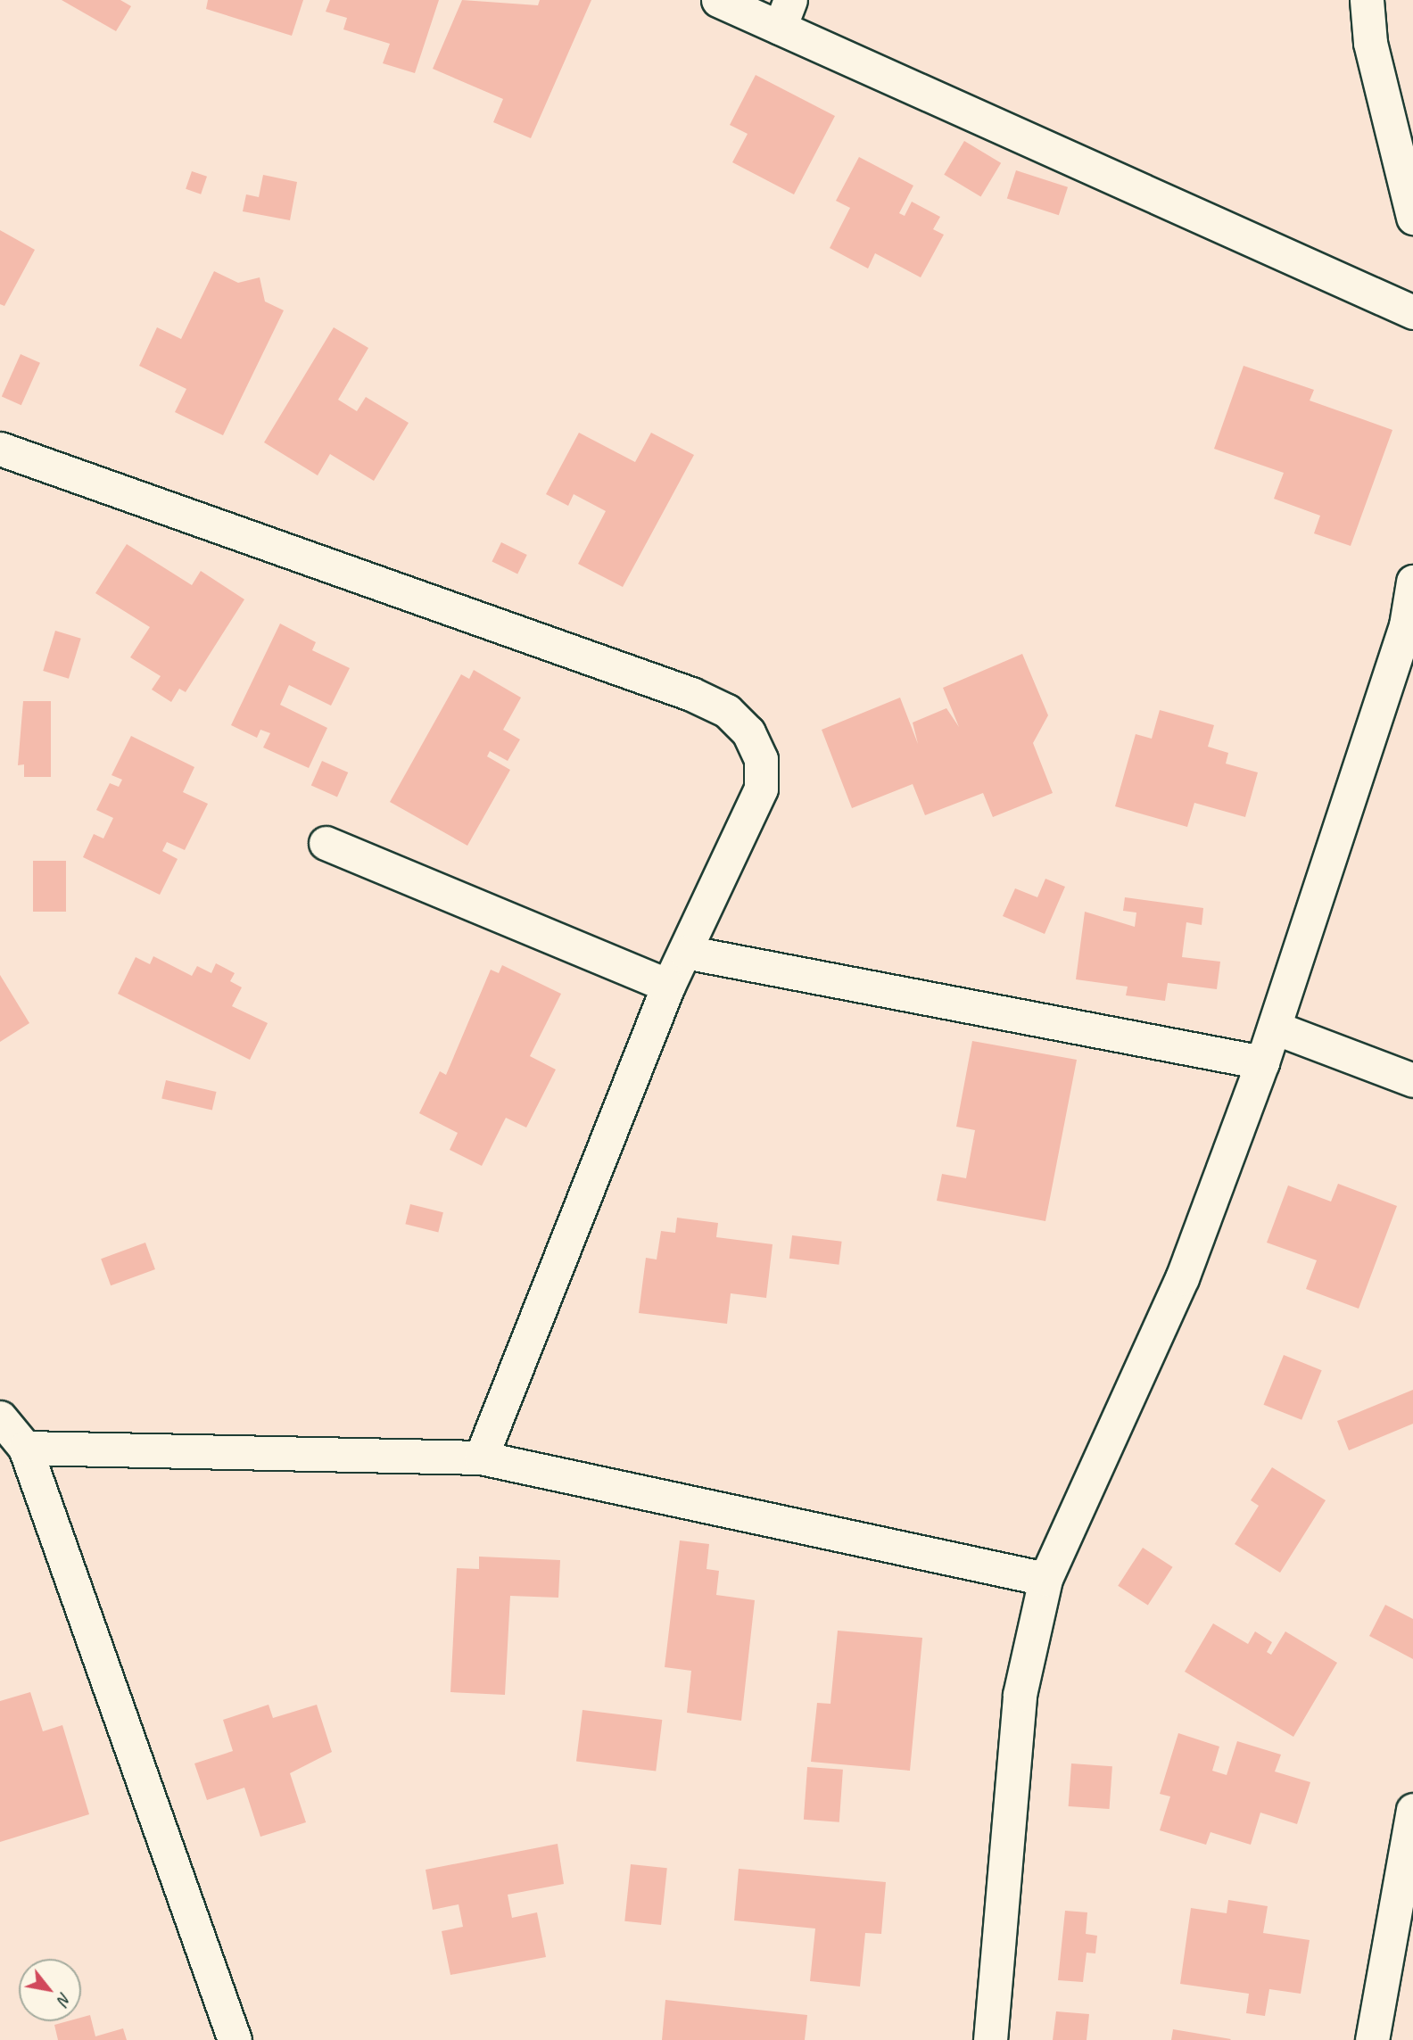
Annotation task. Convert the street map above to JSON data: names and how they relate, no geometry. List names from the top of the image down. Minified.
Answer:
{"north":"bottom right"}
